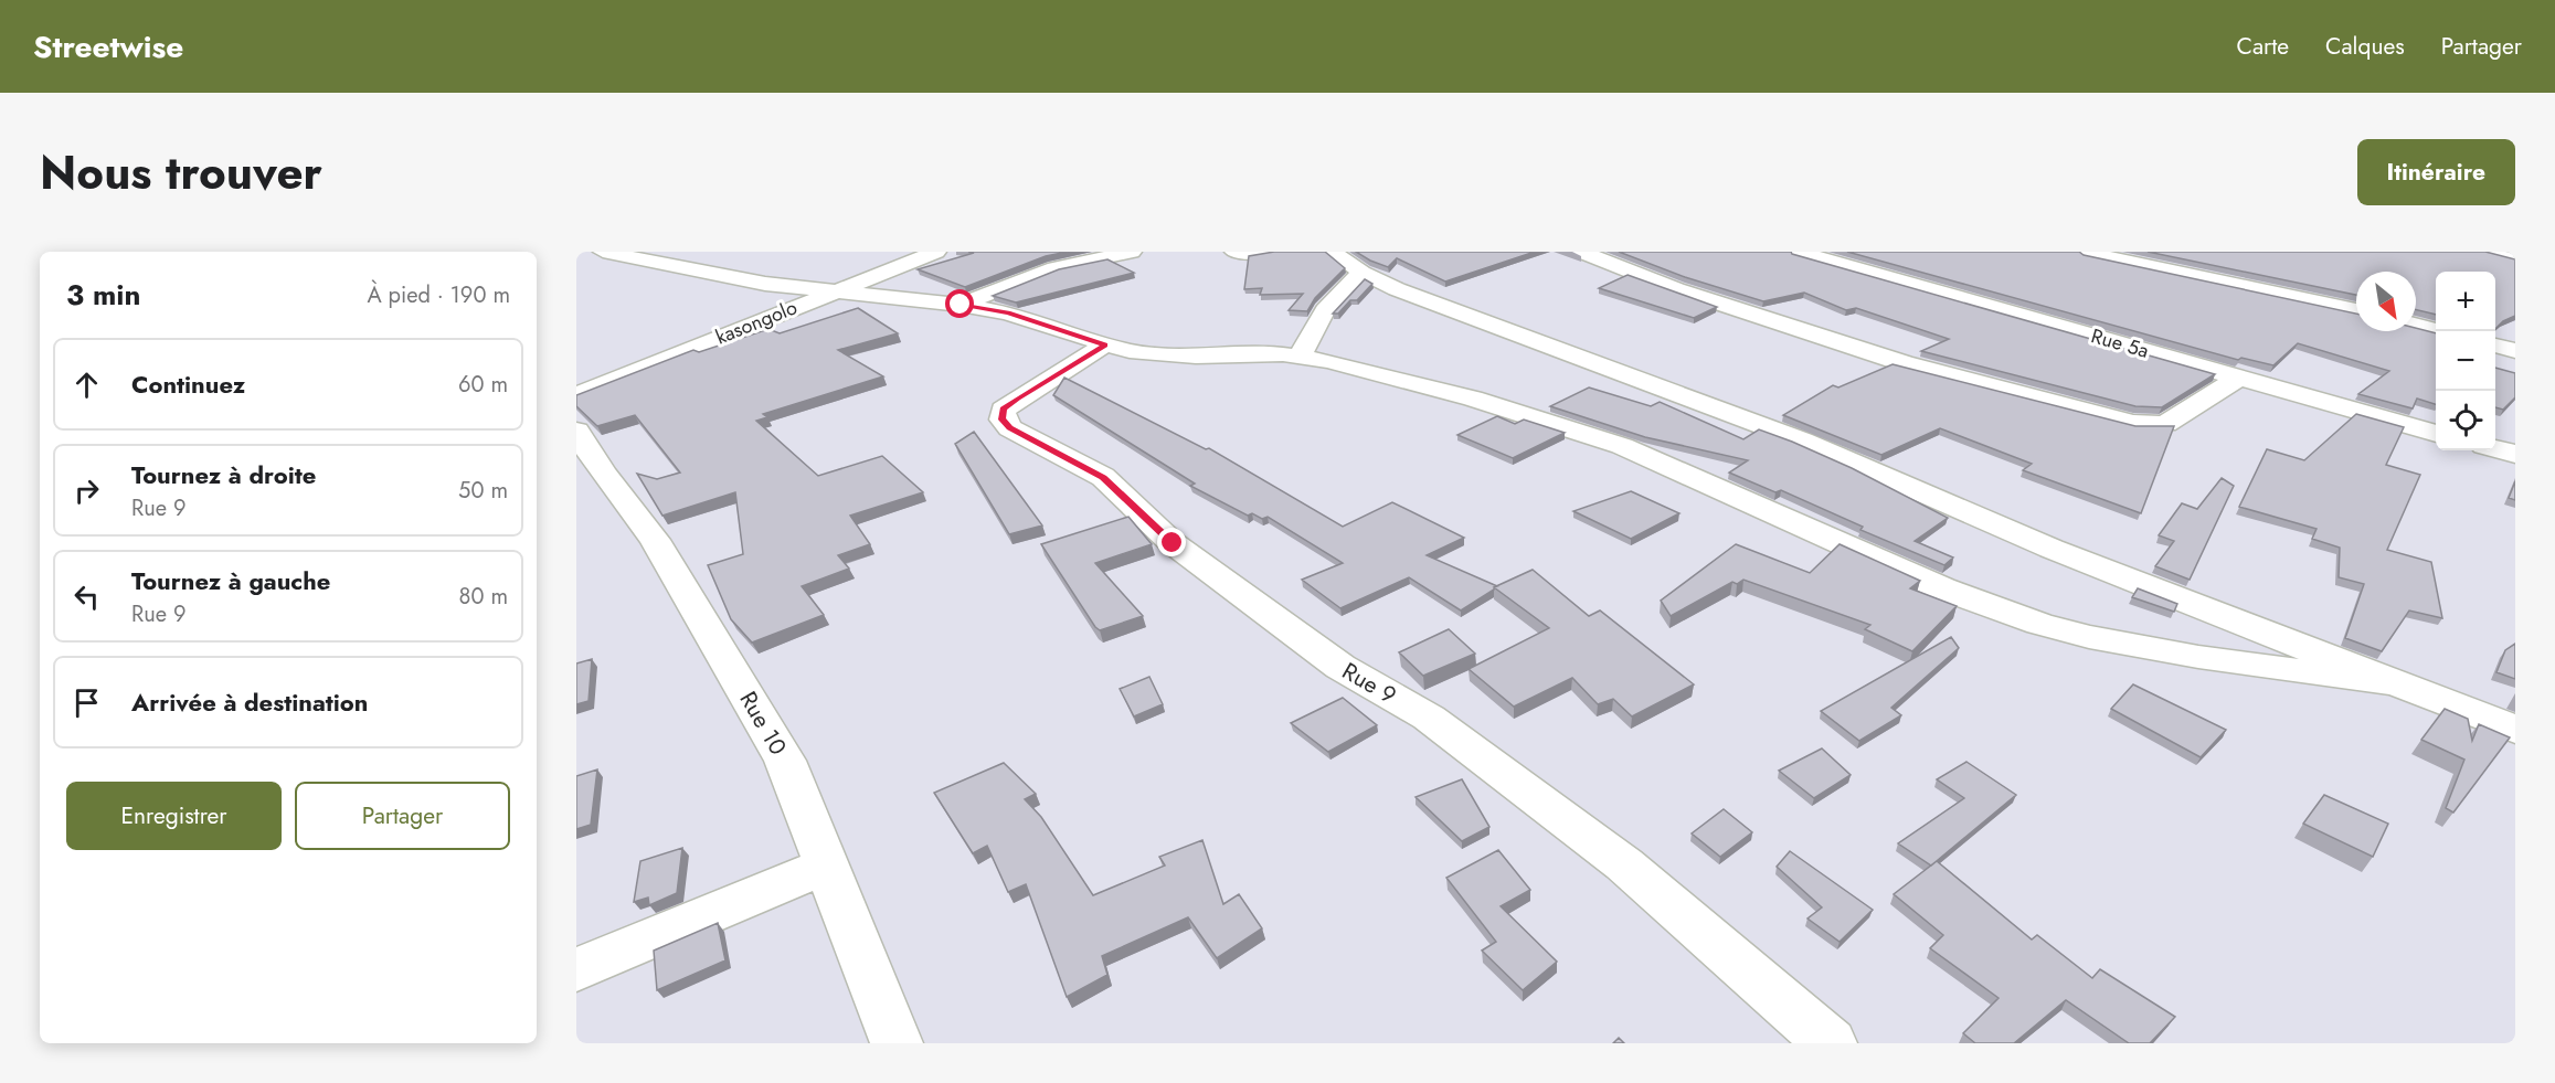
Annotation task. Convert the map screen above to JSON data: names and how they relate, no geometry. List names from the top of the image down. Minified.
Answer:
{"streets":{"street":["kasongolo","Rue 5a","Rue 9","Rue 10"]},"north":"bottom right","page":{"header":"Streetwise","nav":["Carte","Calques","Partager"],"title":"Nous trouver","buttons":["Itinéraire",["Enregistrer","Partager"]],"heading":["3 min","À pied · 190 m"],"map_buttons":["+","−"],"list":[["Continuez","60 m"],["Tournez à droite","Rue 9","50 m"],["Tournez à gauche","Rue 9","80 m"],"Arrivée à destination"]}}
